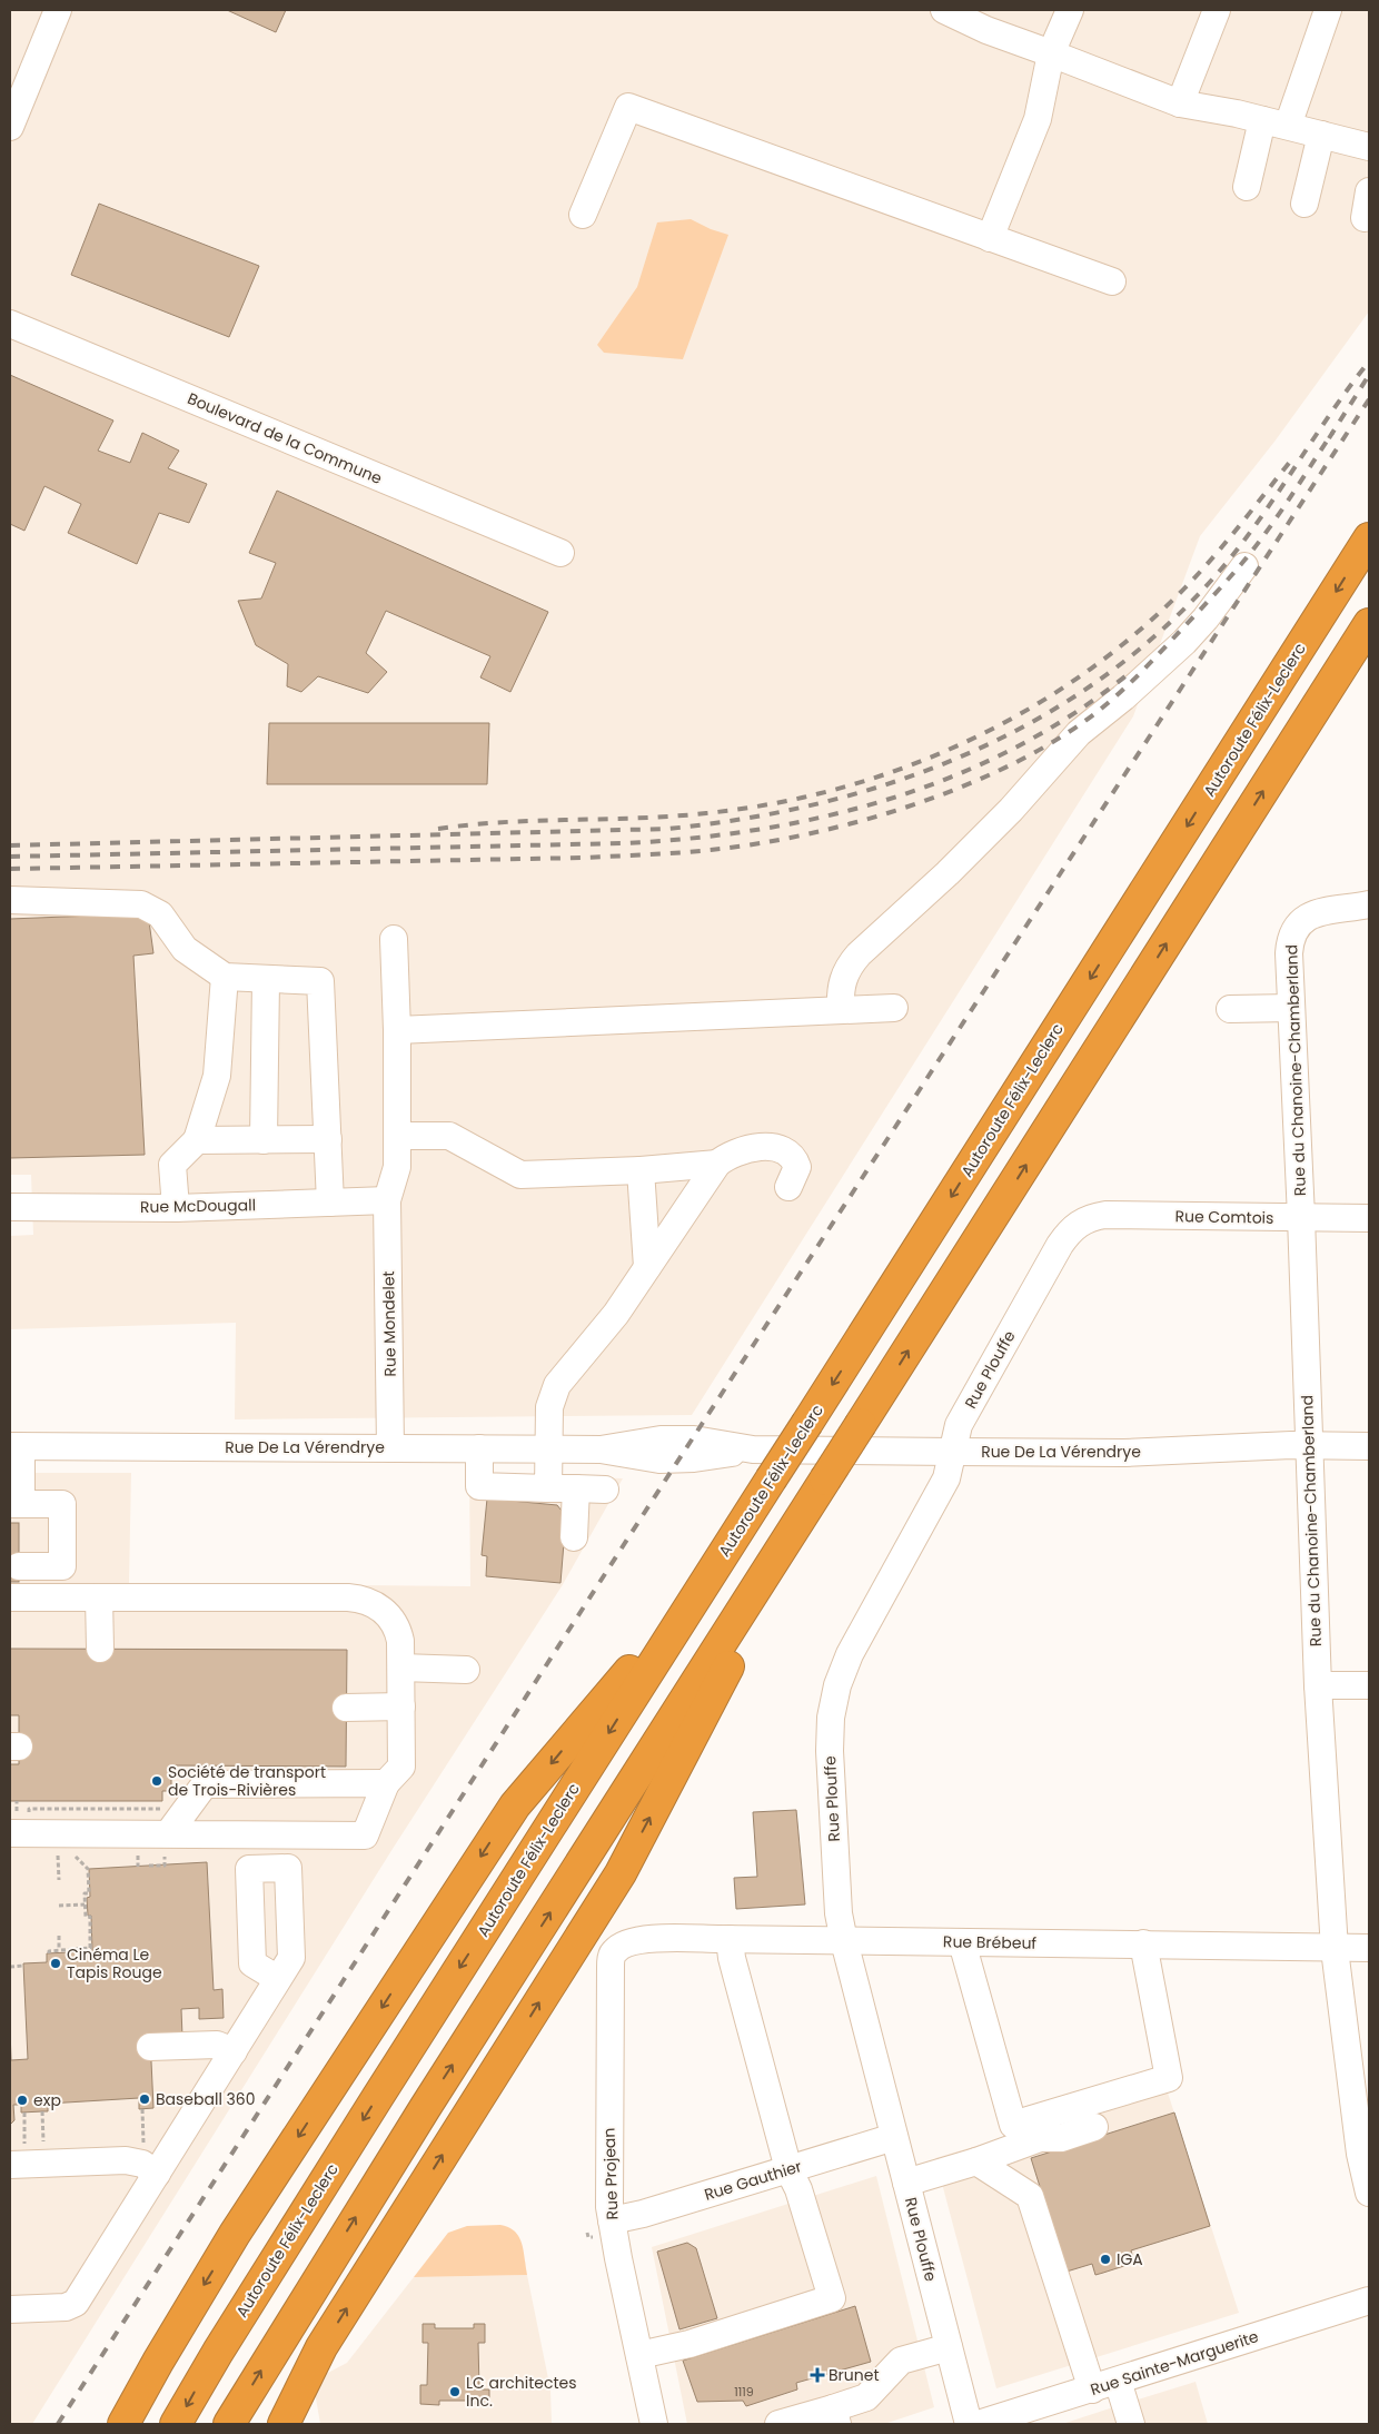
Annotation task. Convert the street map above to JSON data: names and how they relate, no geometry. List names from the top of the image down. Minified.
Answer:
{"streets":{"highway":["Autoroute Félix-Leclerc"],"street":["Boulevard de la Commune","Rue du Chanoine-Chamberland","Rue McDougall","Rue Comtois","Rue Mondelet","Rue Plouffe","Rue De La Vérendrye","Rue Brébeuf","Rue Projean","Rue Gauthier","Rue Sainte-Marguerite"]},"crossings":[["Rue du Chanoine-Chamberland","Rue Comtois"],["Rue du Chanoine-Chamberland","Rue De La Vérendrye"],["Rue du Chanoine-Chamberland","Rue Brébeuf"],["Rue McDougall","Rue Mondelet"],["Rue Comtois","Rue Plouffe"],["Rue Mondelet","Rue De La Vérendrye"],["Rue Plouffe","Rue De La Vérendrye"],["Rue Plouffe","Rue Brébeuf"],["Rue Plouffe","Rue Gauthier"],["Rue Brébeuf","Rue Projean"],["Rue Projean","Rue Gauthier"]],"places":{"other":["Société de transport de Trois-Rivières","Cinéma Le Tapis Rouge","Baseball 360","exp","IGA","LC architectes Inc."],"health":["Brunet"]},"house_numbers":["1119"]}
